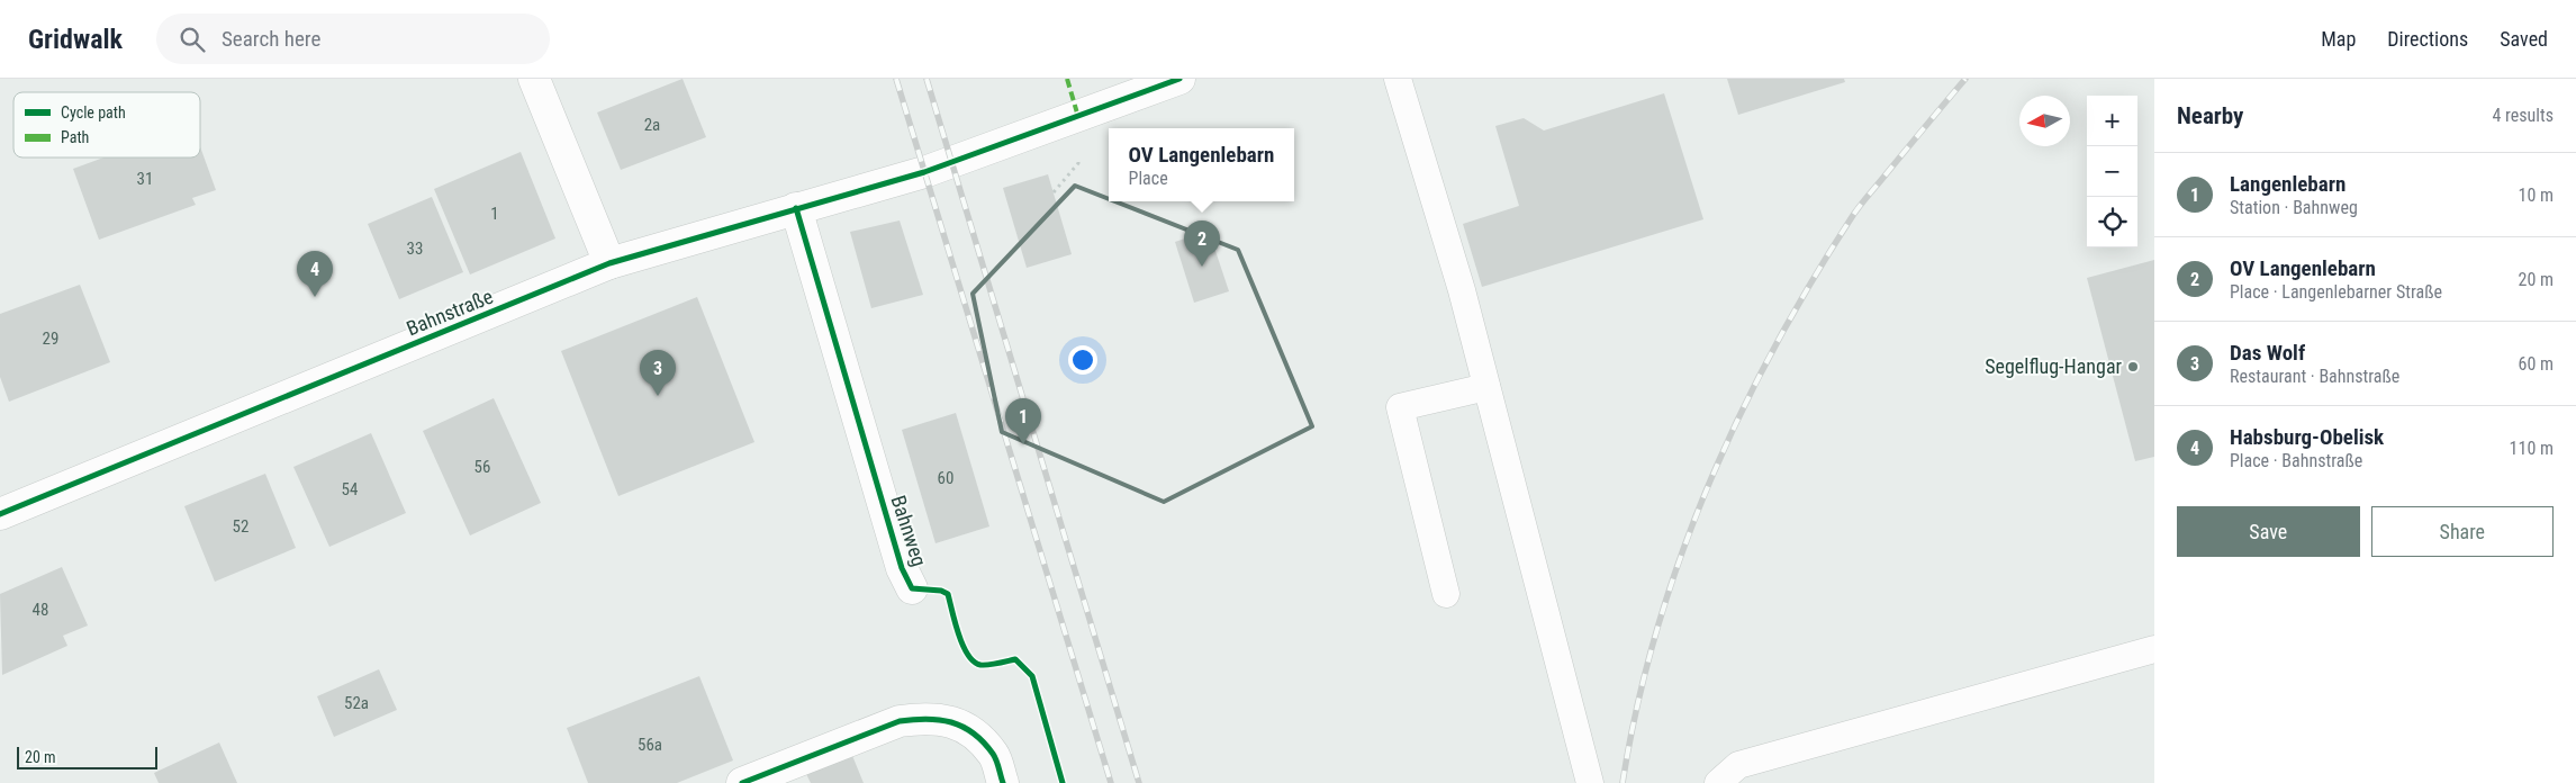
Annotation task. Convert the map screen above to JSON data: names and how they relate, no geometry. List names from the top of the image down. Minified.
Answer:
{"streets":{"street":["Bahnstraße","Bahnweg"]},"crossings":[["Bahnstraße","Bahnweg"]],"places":["Segelflug-Hangar"],"house_numbers":["2a","31","1","33","29","56","60","54","52","48","52a","56a"],"legend":["Cycle path","Path"],"scale_bar":"20 m","north":"left","page":{"header":"Gridwalk","search":"Search here","nav":["Map","Directions","Saved"],"heading":["Nearby","4 results"],"map_buttons":["+","−"],"popup":["OV Langenlebarn","Place"],"list":[{"mark":"1","name":"Langenlebarn","note":"Station · Bahnweg","value":"10 m"},{"mark":"2","name":"OV Langenlebarn","note":"Place · Langenlebarner Straße","value":"20 m"},{"mark":"3","name":"Das Wolf","note":"Restaurant · Bahnstraße","value":"60 m"},{"mark":"4","name":"Habsburg-Obelisk","note":"Place · Bahnstraße","value":"110 m"}],"pins":["2","4","3","1"],"buttons":["Save","Share"],"scale":"20 m"}}
